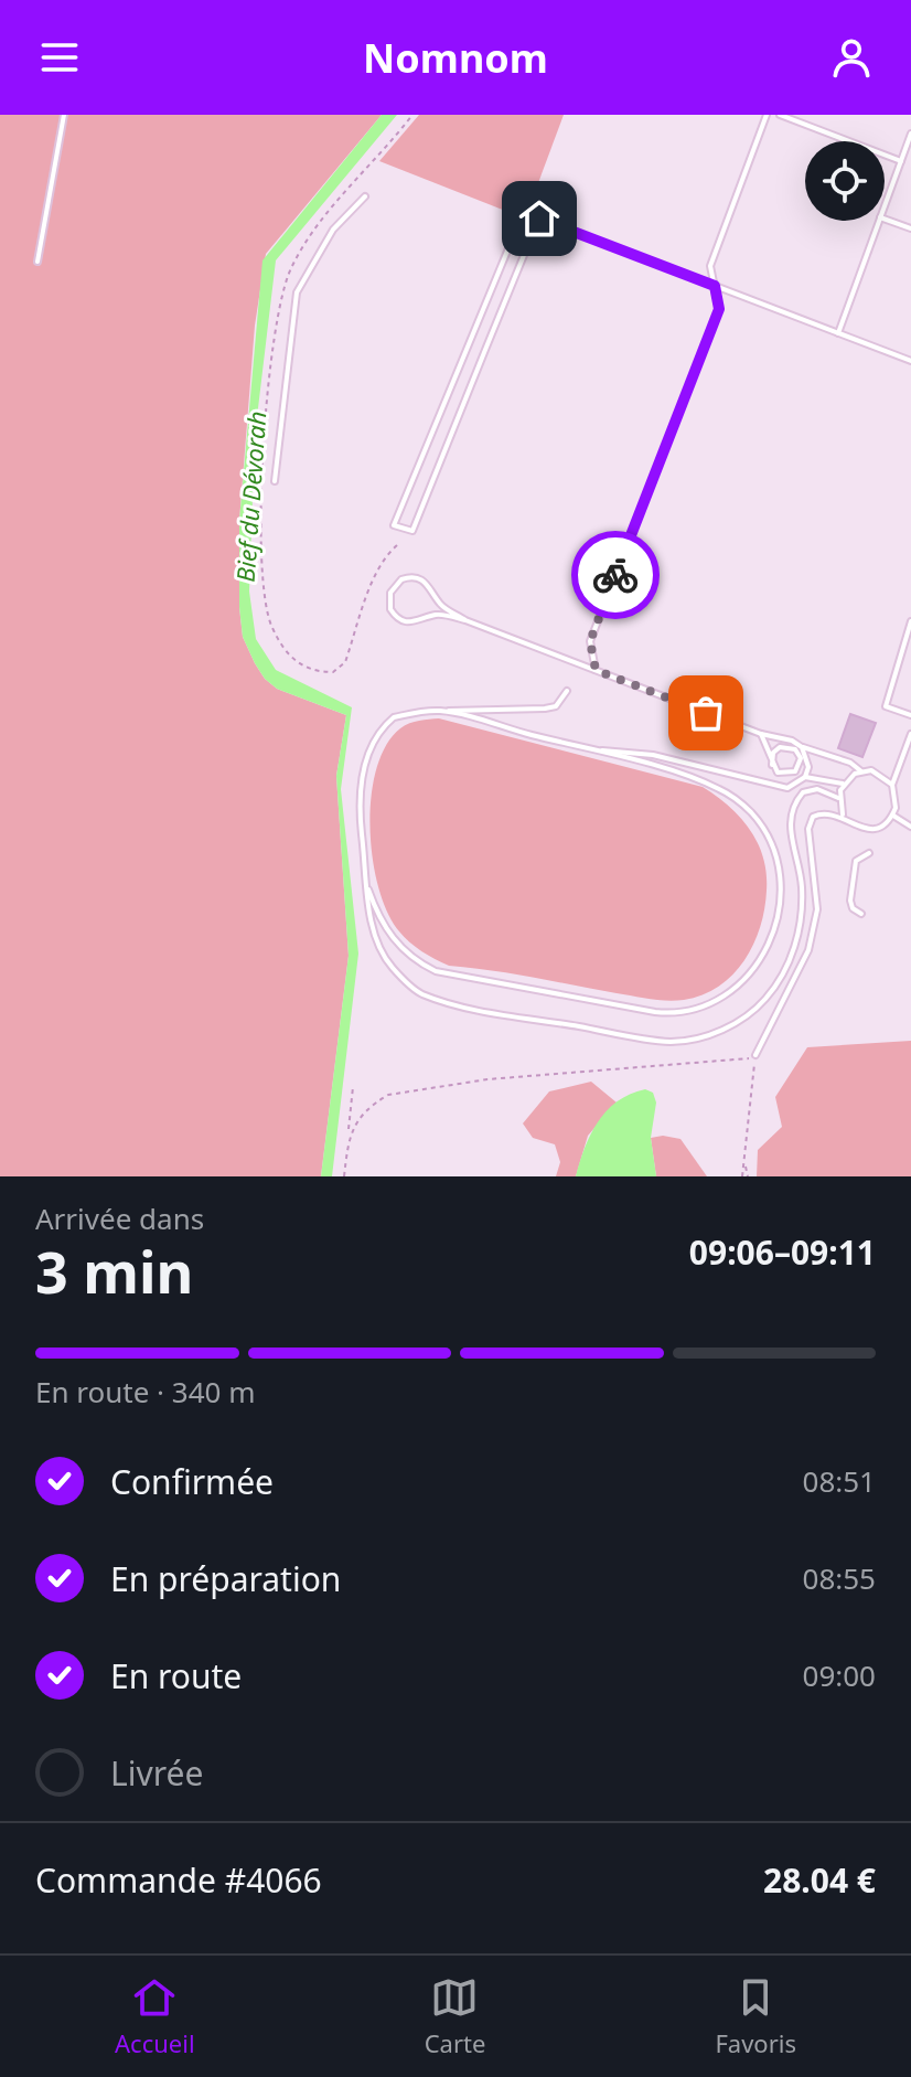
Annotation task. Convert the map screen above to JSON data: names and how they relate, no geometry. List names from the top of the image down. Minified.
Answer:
{"water":["Bief du Dévorah"],"page":{"header":"Nomnom","heading":["3 min","Arrivée dans","09:06–09:11"],"panel":["Commande #4066","28.04 €"],"bar":"En route · 340 m","list":[["Confirmée","08:51"],["En préparation","08:55"],["En route","09:00"],"Livrée"],"tabs":["Accueil","Carte","Favoris"]}}
